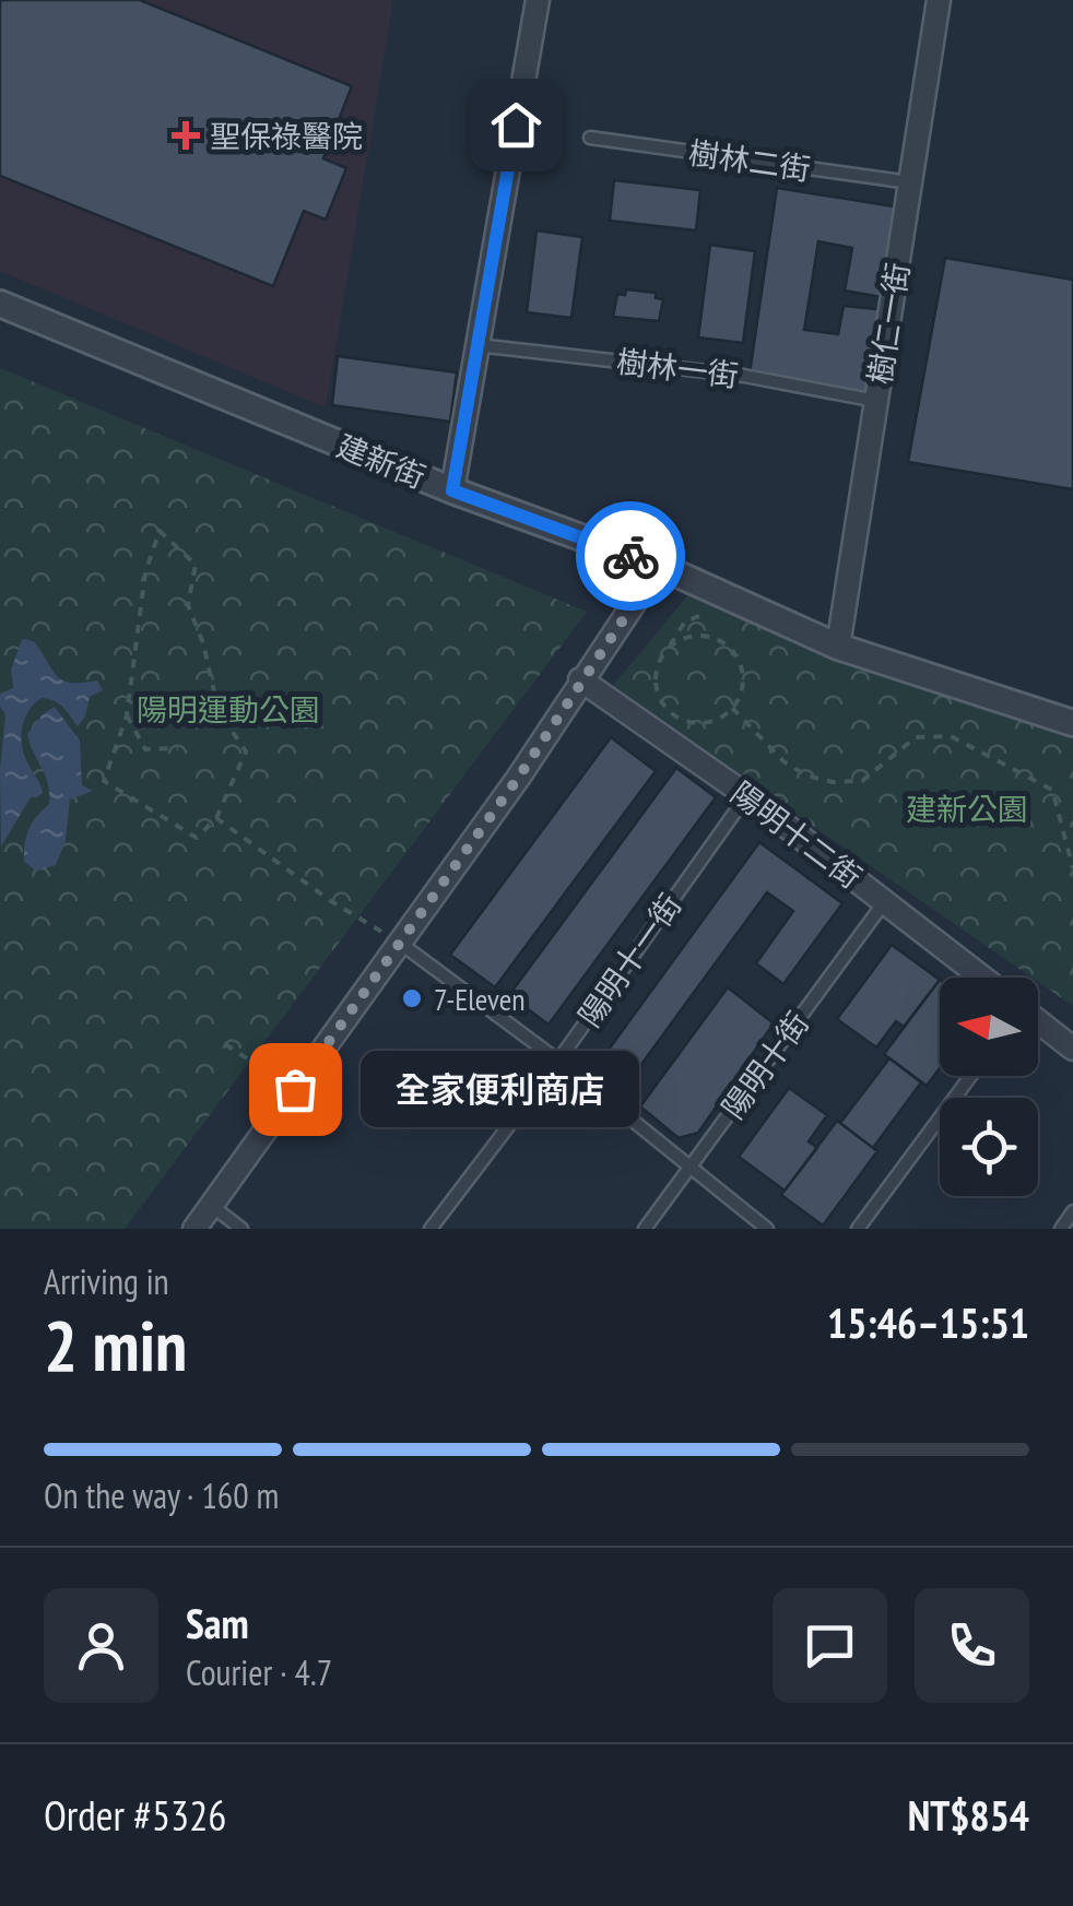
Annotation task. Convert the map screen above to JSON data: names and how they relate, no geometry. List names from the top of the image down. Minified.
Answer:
{"streets":{"street":["樹仁一街","建新街","陽明十二街"],"lane":["樹林二街","樹林一街","陽明十一街","陽明十街"]},"crossings":[["樹林二街","樹仁一街"],["樹仁一街","樹林一街"],["樹仁一街","建新街"],["陽明十二街","陽明十一街"],["陽明十二街","陽明十街"]],"parks":["陽明運動公園","建新公園"],"places":{"health":["聖保祿醫院"],"other":["7-Eleven","全家便利商店"]},"north":"left","page":{"bubble":"全家便利商店","heading":["2 min","Arriving in","15:46–15:51"],"panel":["Sam","Courier · 4.7","Order #5326","NT$854"],"bar":"On the way · 160 m"}}
